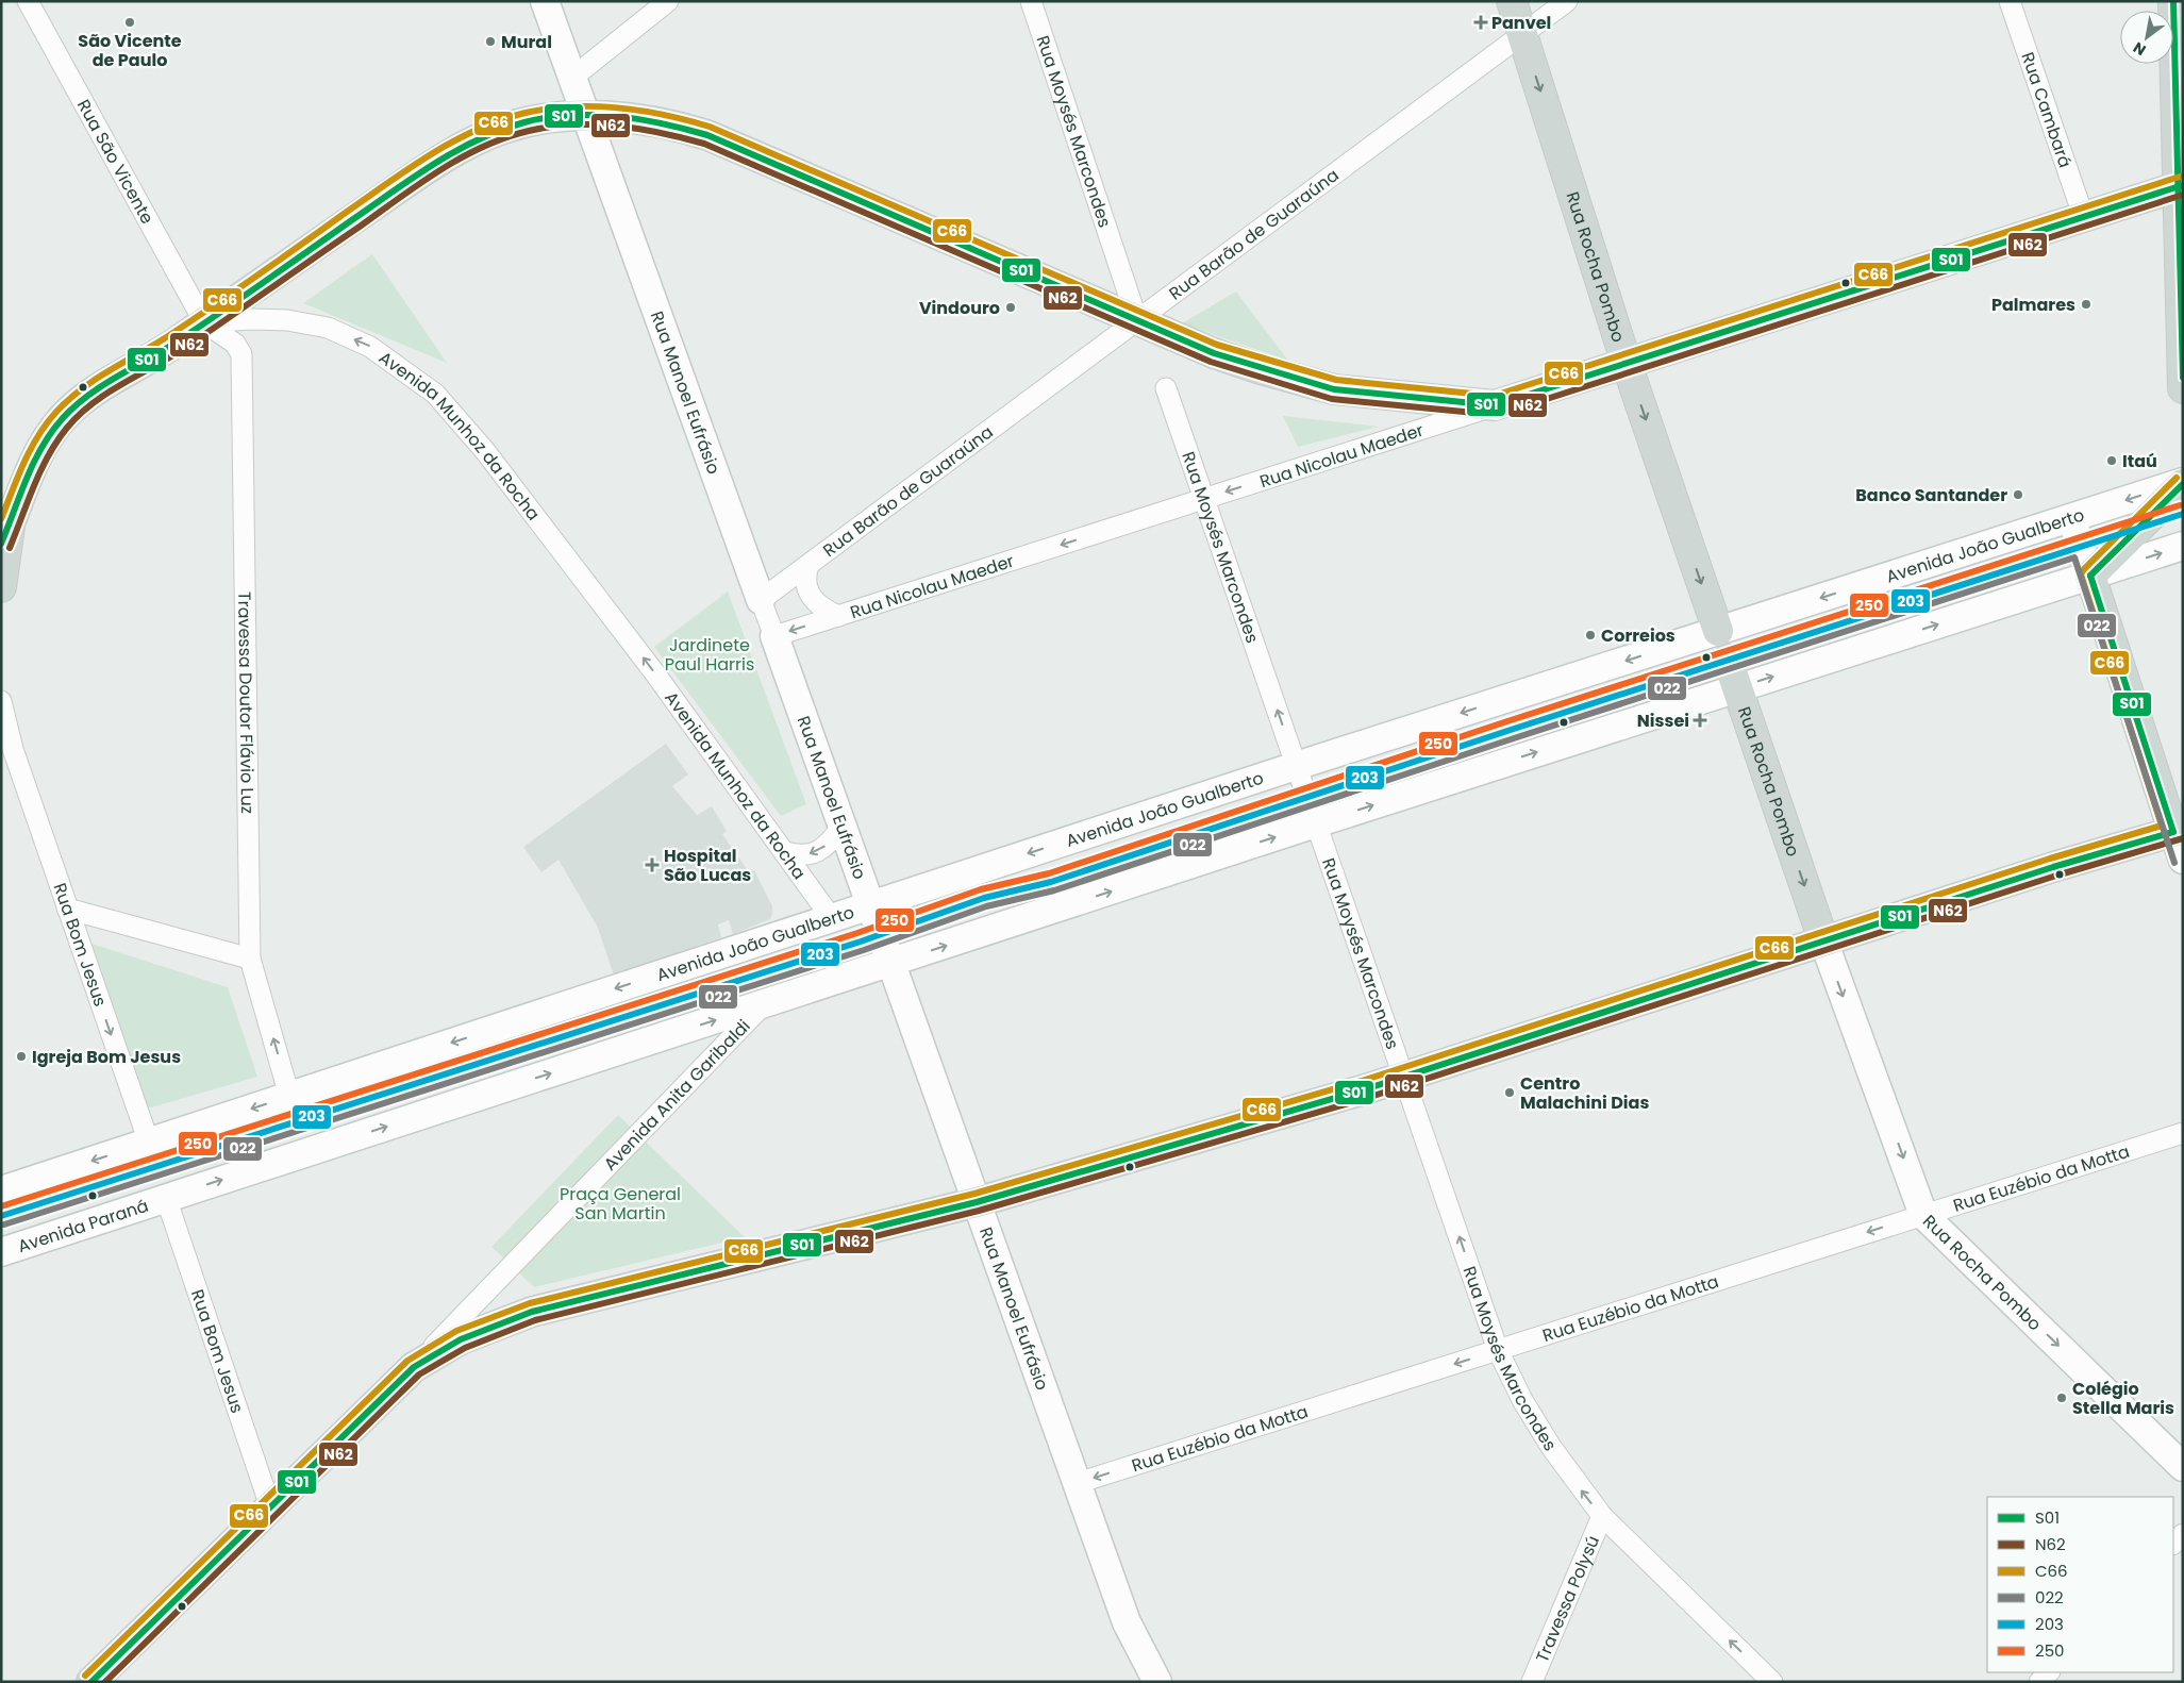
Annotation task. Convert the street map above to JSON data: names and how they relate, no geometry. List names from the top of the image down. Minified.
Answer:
{"streets":{"main road":["Rua Rocha Pombo","Avenida Munhoz da Rocha","Rua Nicolau Maeder","Avenida Anita Garibaldi"],"street":["Rua Cambará","Rua Moysés Marcondes","Rua São Vicente","Rua Barão de Guaraúna","Rua Manoel Eufrásio","Avenida João Gualberto","Travessa Doutor Flávio Luz","Rua Bom Jesus","Rua Euzébio da Motta","Avenida Paraná","Travessa Polysú"]},"crossings":[["Rua Cambará","Rua Nicolau Maeder"],["Rua Moysés Marcondes","Rua Barão de Guaraúna"],["Rua Moysés Marcondes","Rua Nicolau Maeder"],["Rua Moysés Marcondes","Avenida João Gualberto"],["Rua Moysés Marcondes","Rua Euzébio da Motta"],["Rua Moysés Marcondes","Travessa Polysú"],["Rua São Vicente","Avenida Munhoz da Rocha"],["Rua São Vicente","Travessa Doutor Flávio Luz"],["Rua Barão de Guaraúna","Rua Rocha Pombo"],["Rua Barão de Guaraúna","Rua Manoel Eufrásio"],["Rua Rocha Pombo","Rua Nicolau Maeder"],["Rua Rocha Pombo","Avenida João Gualberto"],["Rua Rocha Pombo","Rua Euzébio da Motta"],["Rua Manoel Eufrásio","Rua Nicolau Maeder"],["Rua Manoel Eufrásio","Avenida João Gualberto"],["Rua Manoel Eufrásio","Rua Euzébio da Motta"],["Avenida Munhoz da Rocha","Avenida João Gualberto"],["Avenida Munhoz da Rocha","Travessa Doutor Flávio Luz"],["Avenida João Gualberto","Travessa Doutor Flávio Luz"],["Avenida João Gualberto","Rua Bom Jesus"],["Rua Bom Jesus","Avenida Anita Garibaldi"],["Rua Bom Jesus","Avenida Paraná"]],"one_way":["Rua Moysés Marcondes","Rua Rocha Pombo","Avenida Munhoz da Rocha","Rua Nicolau Maeder","Rua Euzébio da Motta"],"parks":["Jardinete Paul Harris","Praça General San Martin"],"places":{"other":["São Vicente de Paulo","Mural","Palmares","Vindouro","Itaú","Banco Santander","Correios","Igreja Bom Jesus","Centro Malachini Dias","Colégio Stella Maris"],"health":["Panvel","Nissei","Hospital São Lucas"]},"lines":["transit line S01","transit line C66","transit line N62","transit line 250","transit line 203","transit line 022"],"legend":["S01","N62","C66","022","203","250"],"north":"bottom left"}
